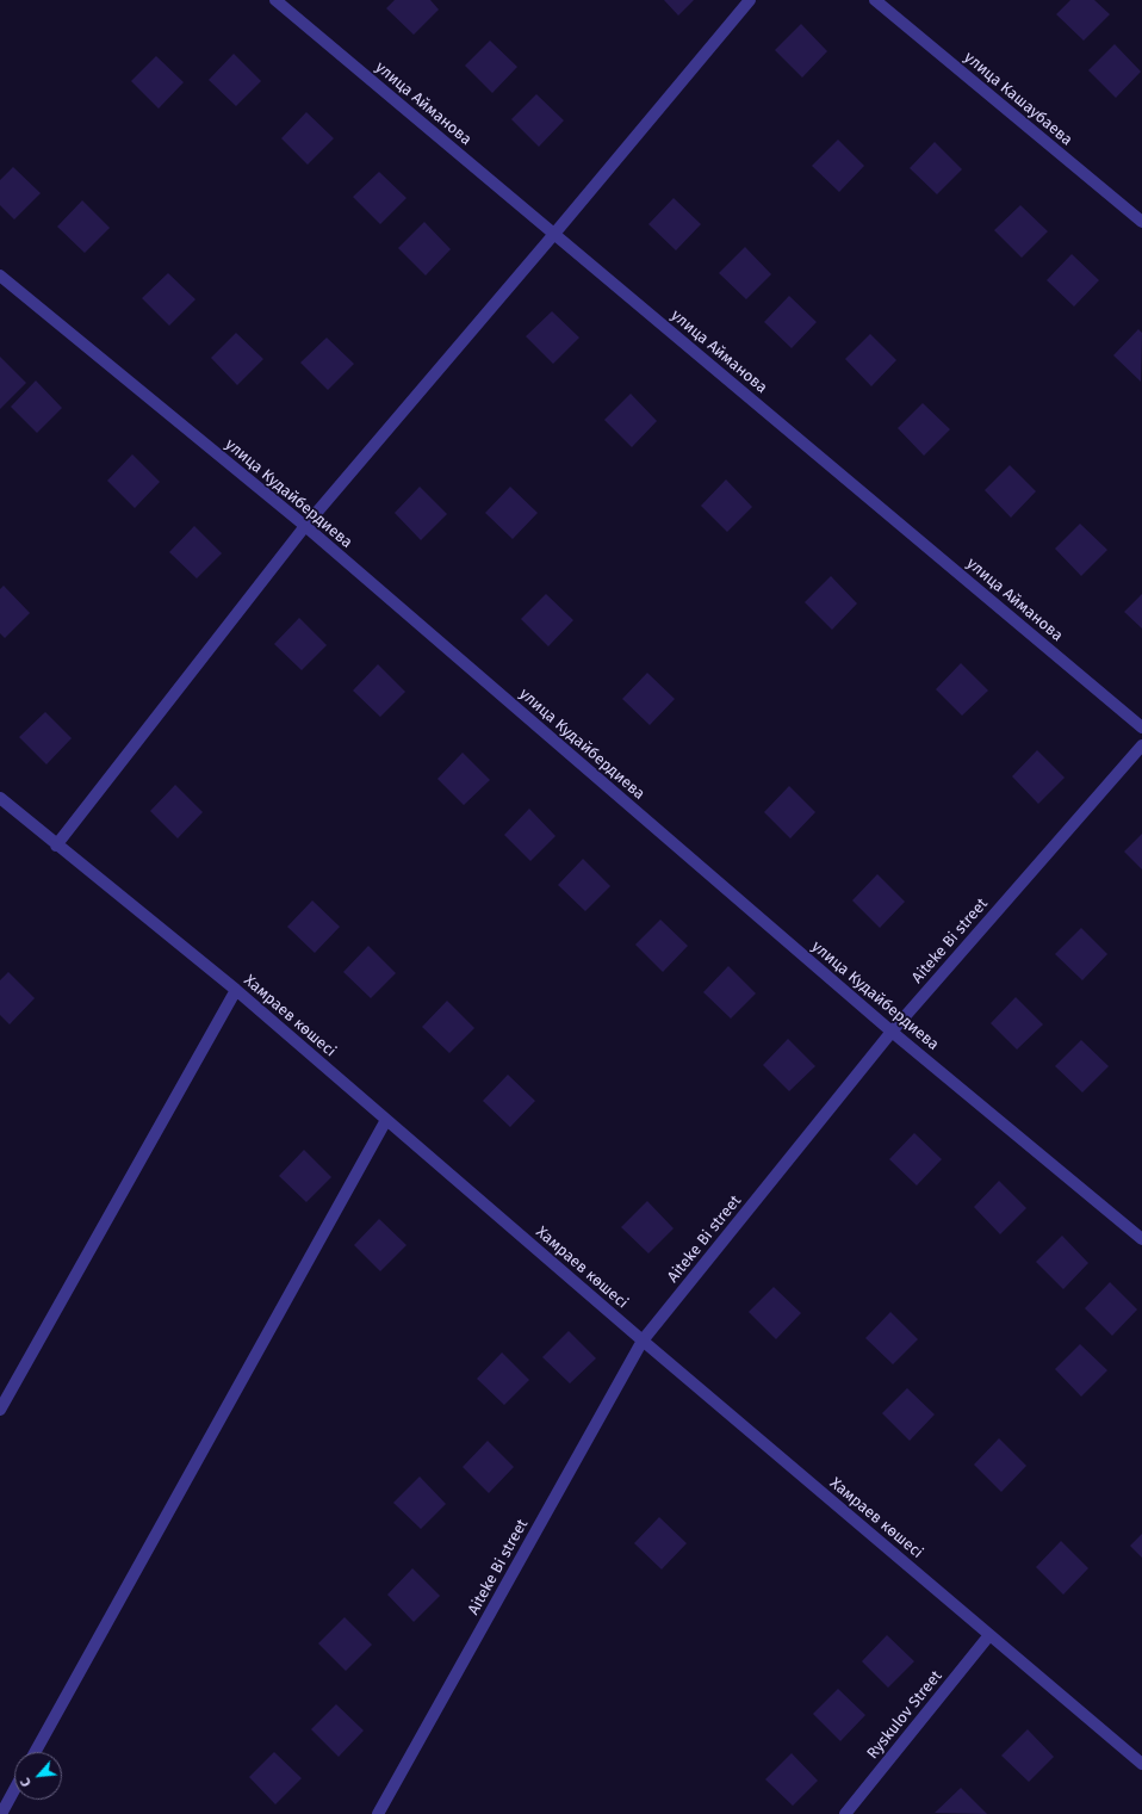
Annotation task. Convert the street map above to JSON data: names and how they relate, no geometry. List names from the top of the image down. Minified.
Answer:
{"streets":{"street":["улица Кашаубаева","улица Айманова","улица Кудайбердиева","Aiteke Bi street","Хамраев көшесі","Ryskulov Street"]},"crossings":[["улица Кудайбердиева","Aiteke Bi street"],["Aiteke Bi street","Хамраев көшесі"],["Хамраев көшесі","Ryskulov Street"]],"north":"bottom left"}
